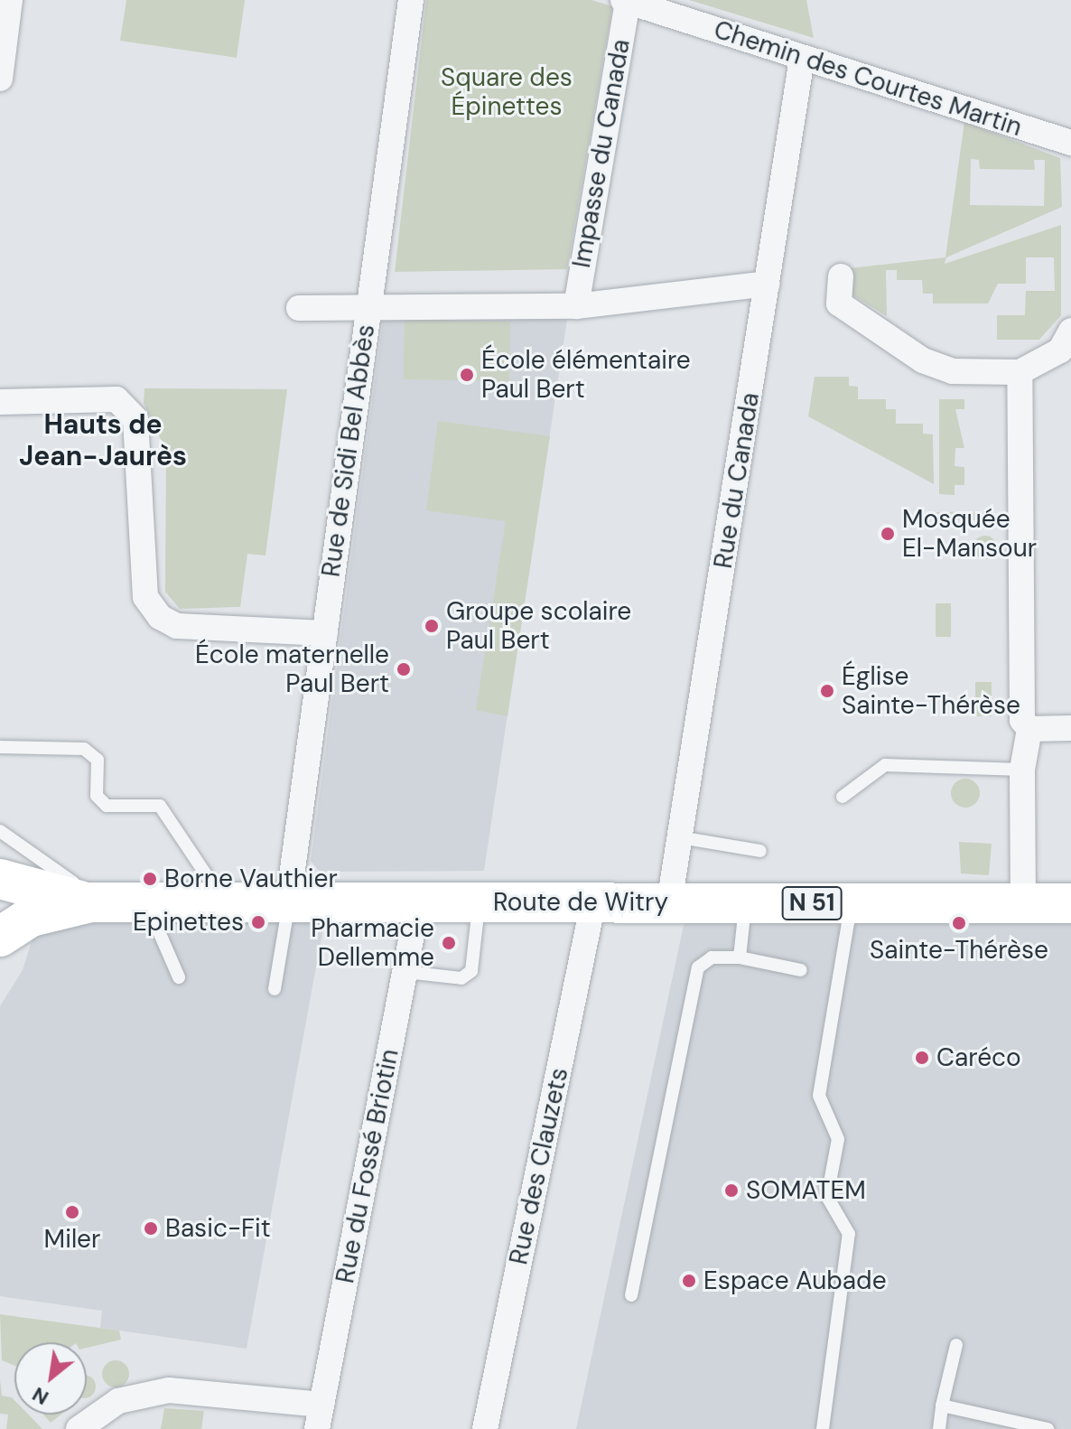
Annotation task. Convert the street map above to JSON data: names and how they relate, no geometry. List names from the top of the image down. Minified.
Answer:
{"streets":{"main road":["Route de Witry","N 51"],"street":["Chemin des Courtes Martin","Impasse du Canada","Rue de Sidi Bel Abbès","Rue du Canada","Rue du Fossé Briotin","Rue des Clauzets"]},"crossings":[["Chemin des Courtes Martin","Impasse du Canada"],["Chemin des Courtes Martin","Rue du Canada"],["Rue de Sidi Bel Abbès","Route de Witry"],["Rue du Canada","Route de Witry"],["Route de Witry","Rue du Fossé Briotin"],["Route de Witry","Rue des Clauzets"]],"districts":["Hauts de Jean-Jaurès"],"parks":["Square des Épinettes"],"places":["École élémentaire Paul Bert","Mosquée El-Mansour","Groupe scolaire Paul Bert","École maternelle Paul Bert","Église Sainte-Thérèse","Borne Vauthier","Epinettes","Sainte-Thérèse","Pharmacie Dellemme","Caréco","SOMATEM","Miler","Basic-Fit","Espace Aubade"],"north":"bottom left"}
